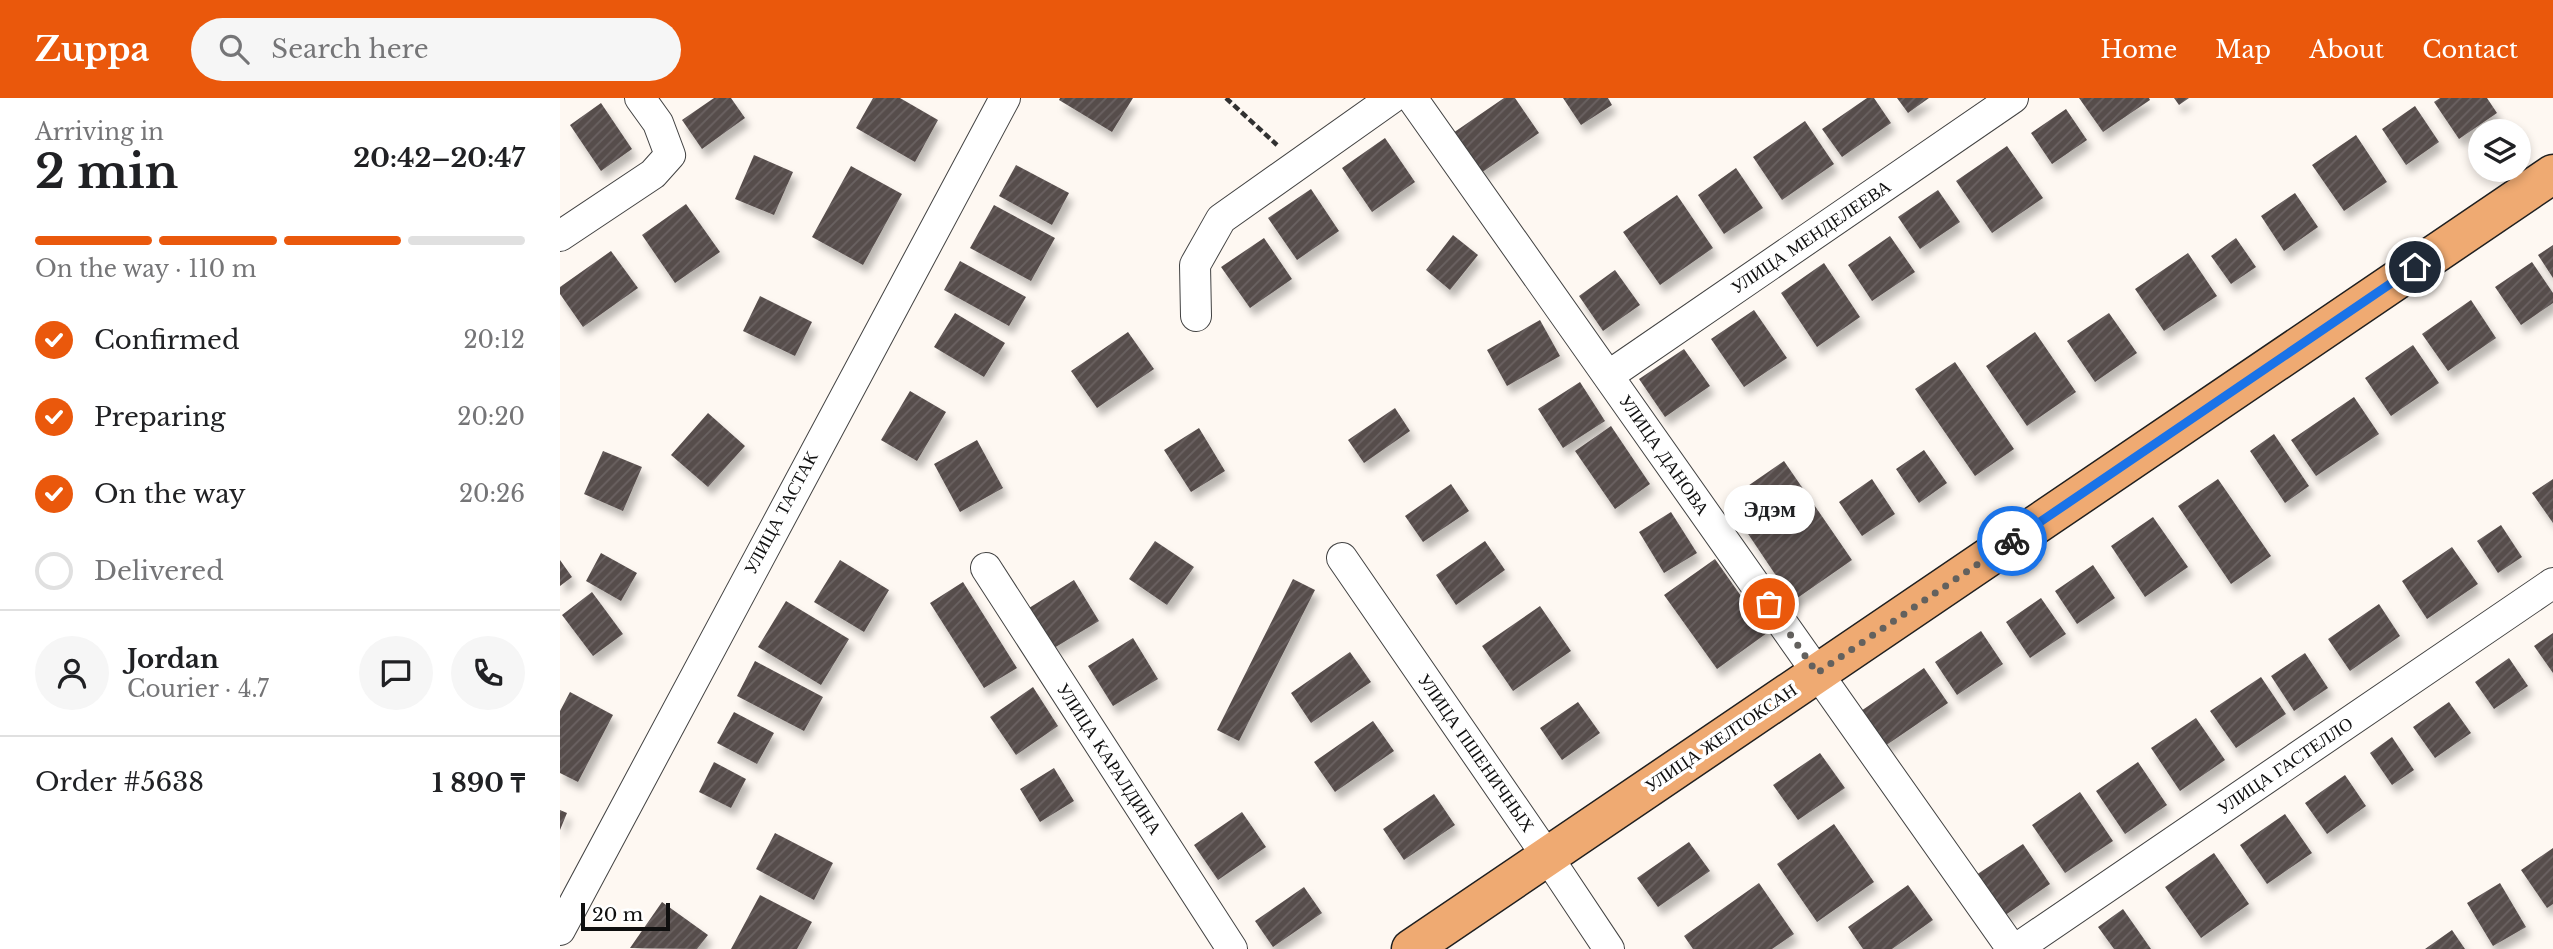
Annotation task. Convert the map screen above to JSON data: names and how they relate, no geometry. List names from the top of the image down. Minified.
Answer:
{"streets":{"main road":["УЛИЦА ЖЕЛТОКСАН"],"street":["УЛИЦА МЕНДЕЛЕЕВА","УЛИЦА ДАНОВА","УЛИЦА ТАСТАК","УЛИЦА ПШЕНИЧНЫХ","УЛИЦА КАРАЛДИНА","УЛИЦА ГАСТЕЛЛО"]},"crossings":[["УЛИЦА МЕНДЕЛЕЕВА","УЛИЦА ДАНОВА"],["УЛИЦА ДАНОВА","УЛИЦА ЖЕЛТОКСАН"],["УЛИЦА ДАНОВА","УЛИЦА ГАСТЕЛЛО"],["УЛИЦА ЖЕЛТОКСАН","УЛИЦА ПШЕНИЧНЫХ"]],"places":["Эдэм"],"scale_bar":"20 m","page":{"header":"Zuppa","search":"Search here","nav":["Home","Map","About","Contact"],"heading":["2 min","Arriving in","20:42–20:47"],"panel":["Jordan","Courier · 4.7","Order #5638","1 890 ₸"],"bar":"On the way · 110 m","list":[["Confirmed","20:12"],["Preparing","20:20"],["On the way","20:26"],"Delivered"],"bubble":"Эдэм","scale":"20 m"}}
